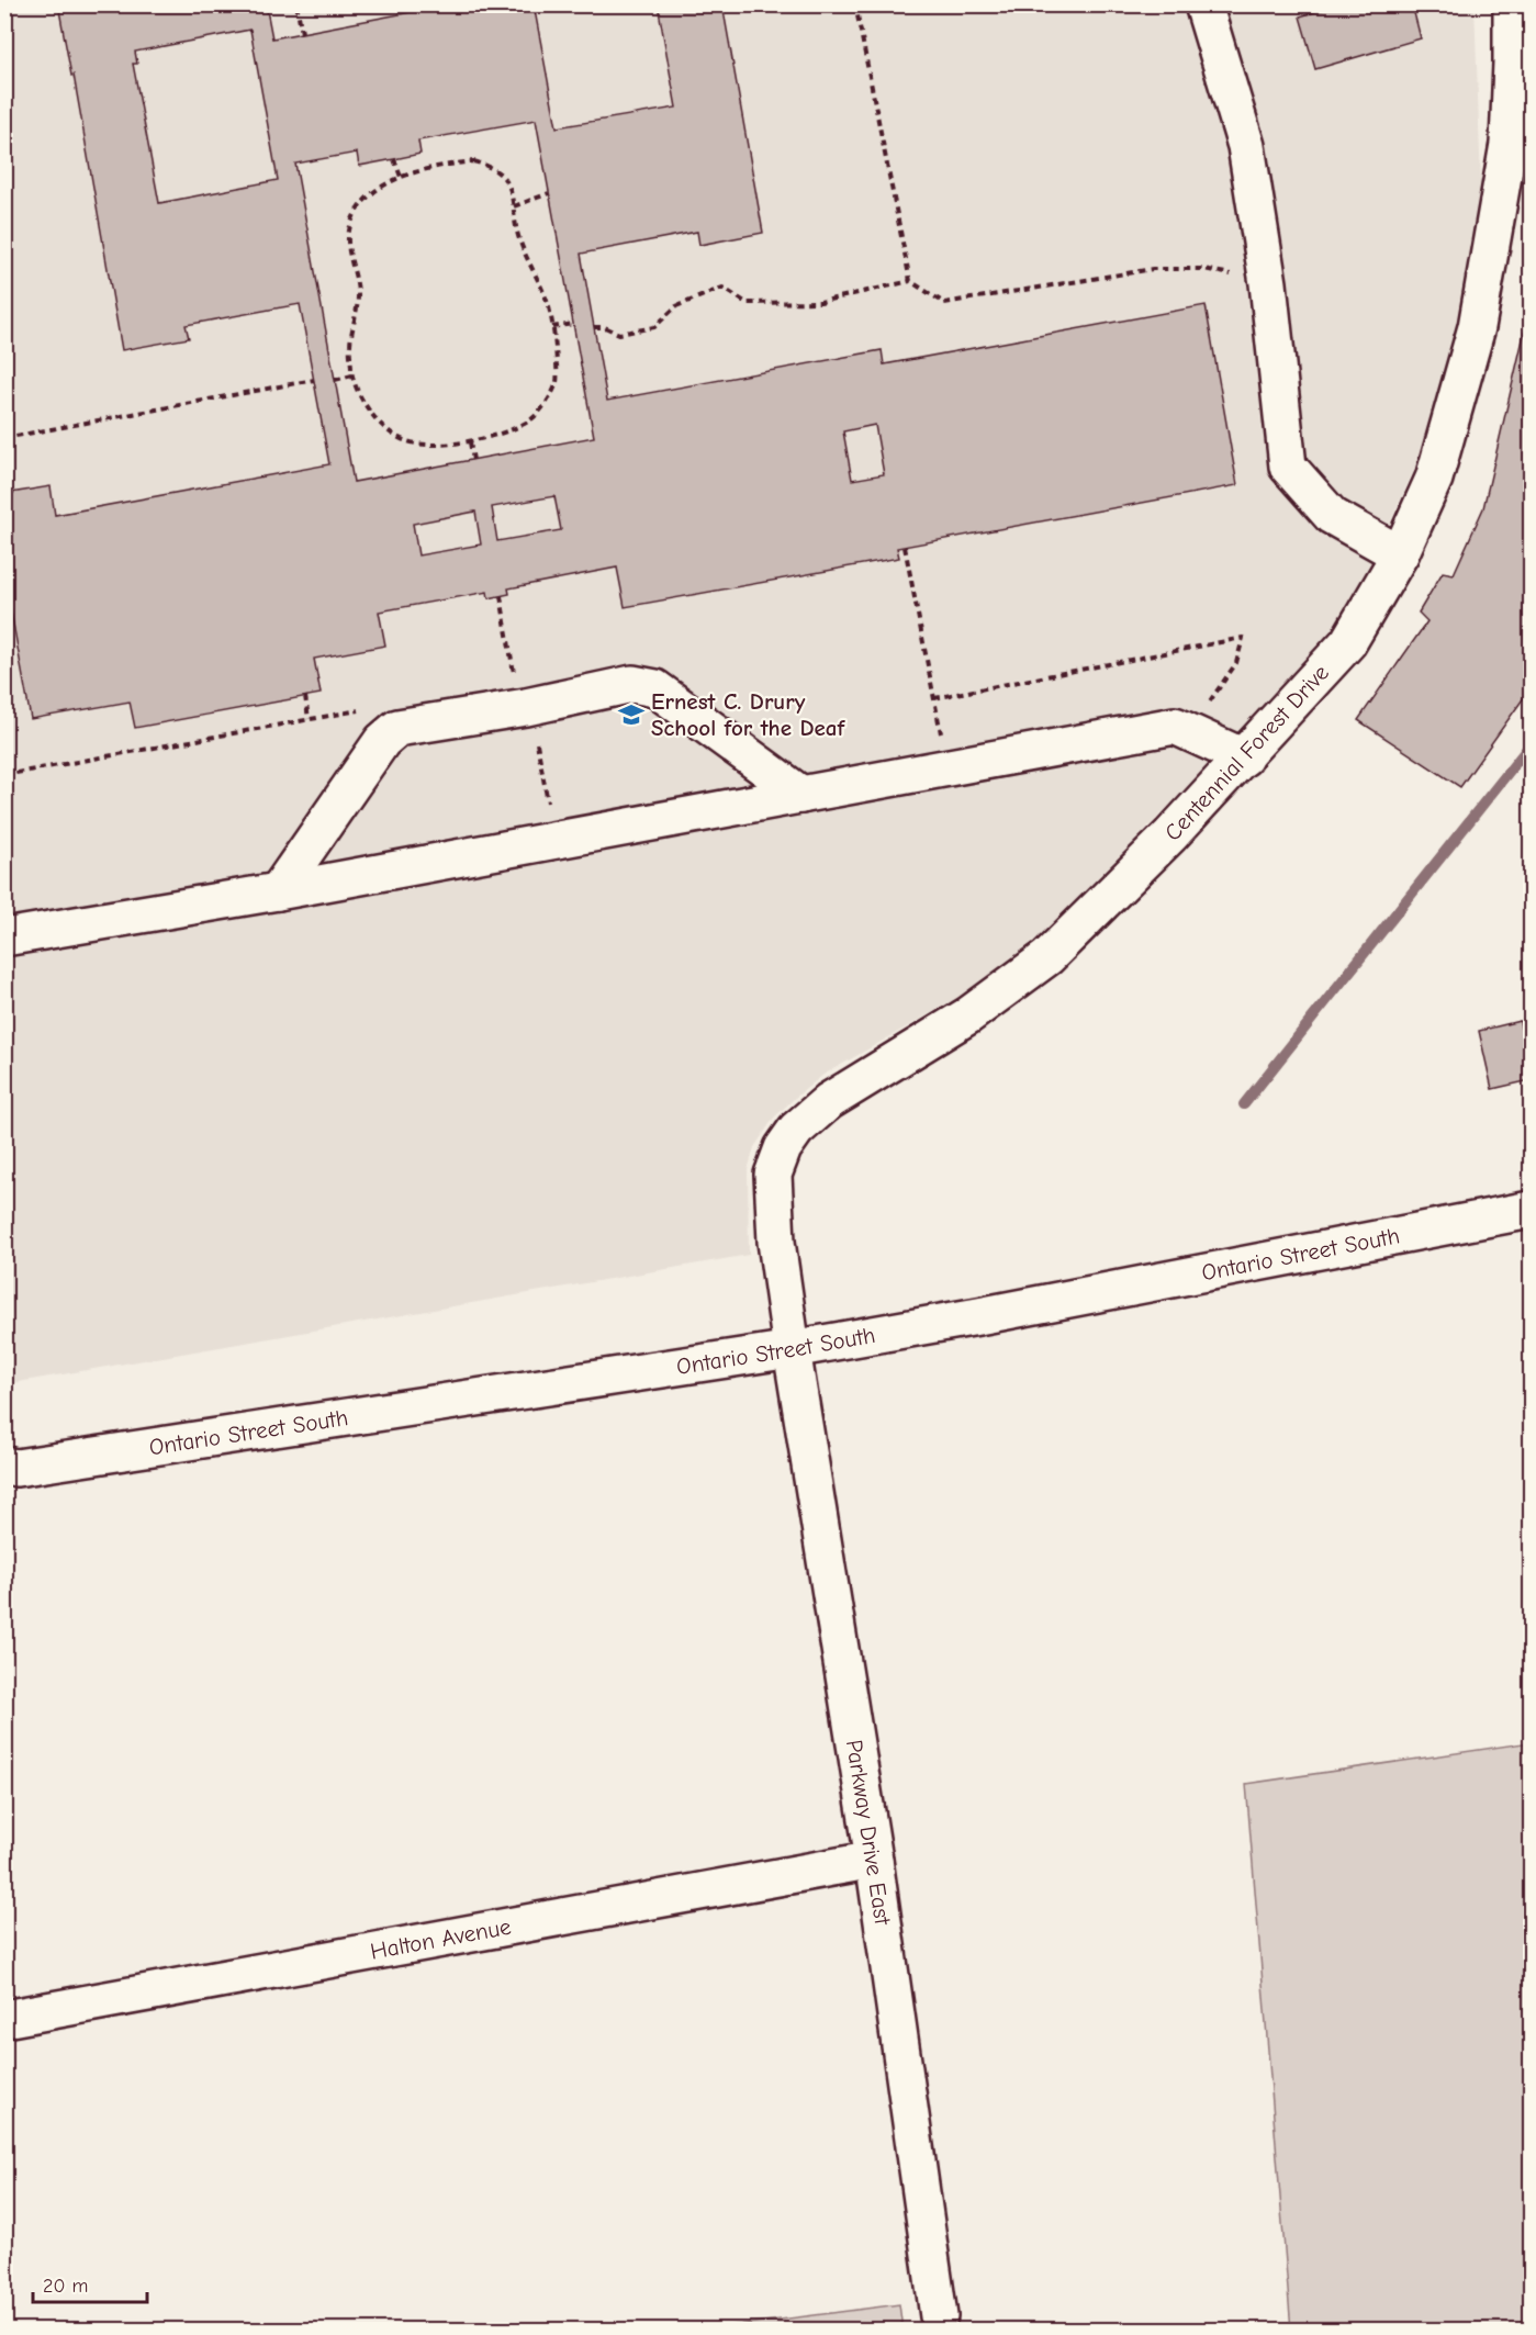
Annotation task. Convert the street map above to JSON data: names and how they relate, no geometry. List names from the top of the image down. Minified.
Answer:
{"streets":{"street":["Centennial Forest Drive","Ontario Street South","Parkway Drive East","Halton Avenue"]},"crossings":[["Centennial Forest Drive","Ontario Street South"],["Centennial Forest Drive","Parkway Drive East"],["Ontario Street South","Parkway Drive East"],["Parkway Drive East","Halton Avenue"]],"places":{"school or university":["Ernest C. Drury School for the Deaf"]},"scale_bar":"20 m"}
